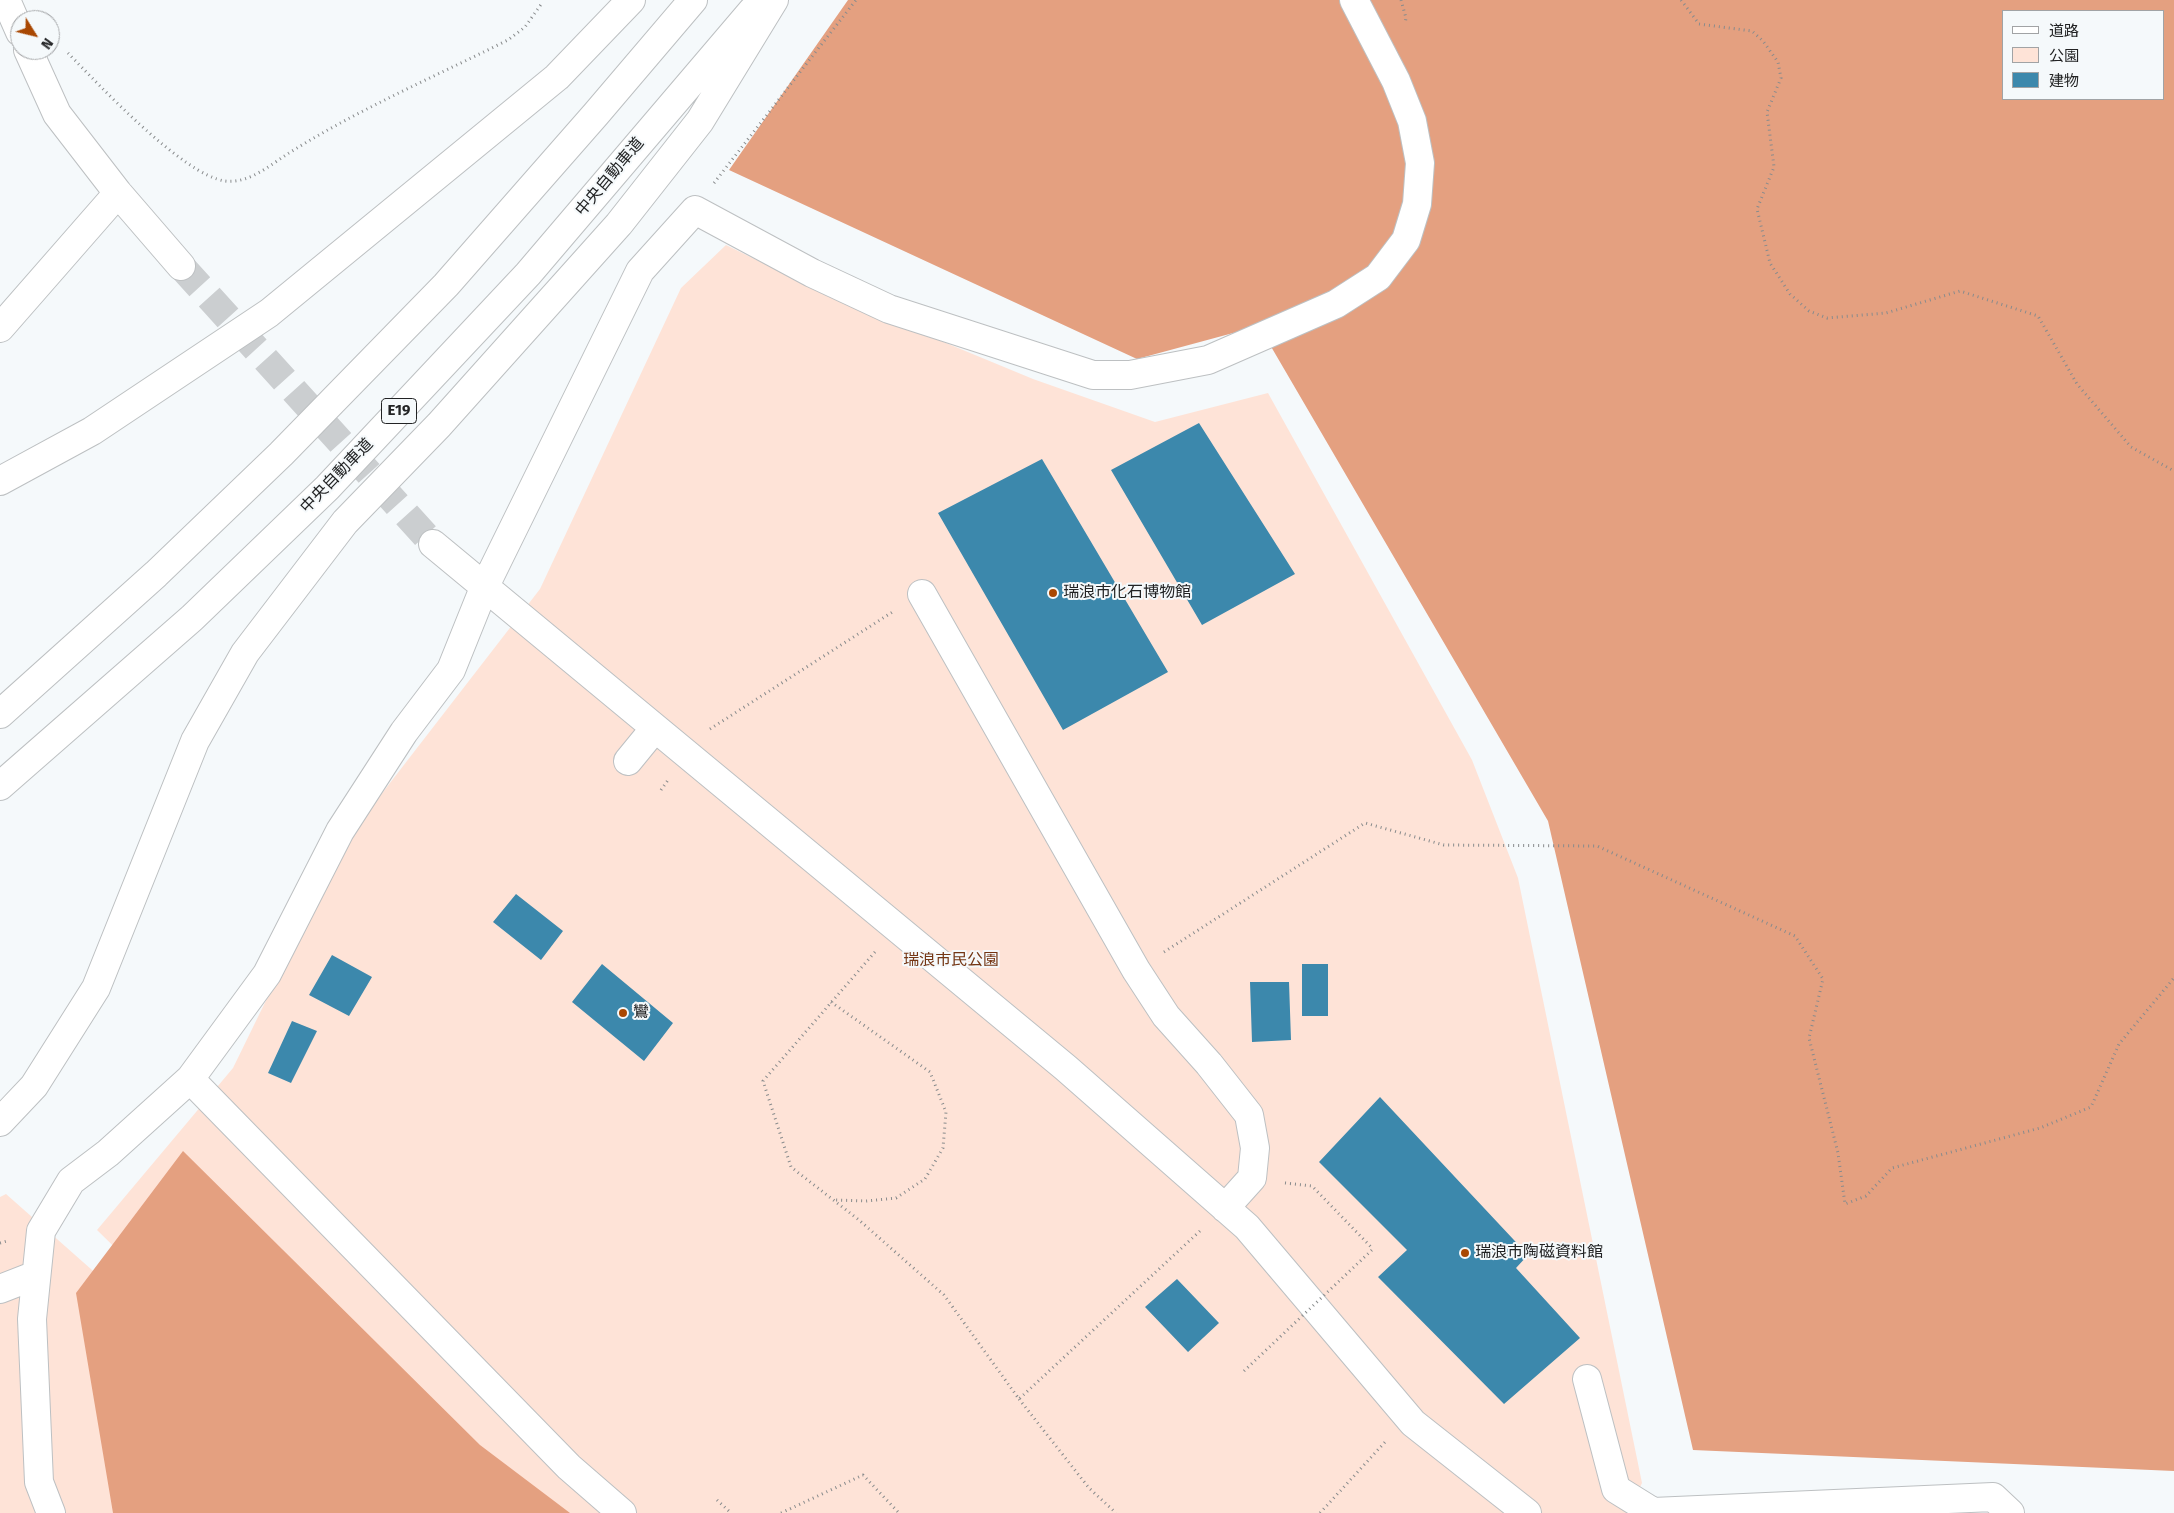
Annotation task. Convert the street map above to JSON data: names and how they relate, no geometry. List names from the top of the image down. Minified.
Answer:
{"streets":{"main road":["中央自動車道","E19"]},"parks":["瑞浪市民公園"],"places":["瑞浪市化石博物館","鸞","瑞浪市陶磁資料館"],"legend":["道路","公園","建物"],"north":"bottom right"}
